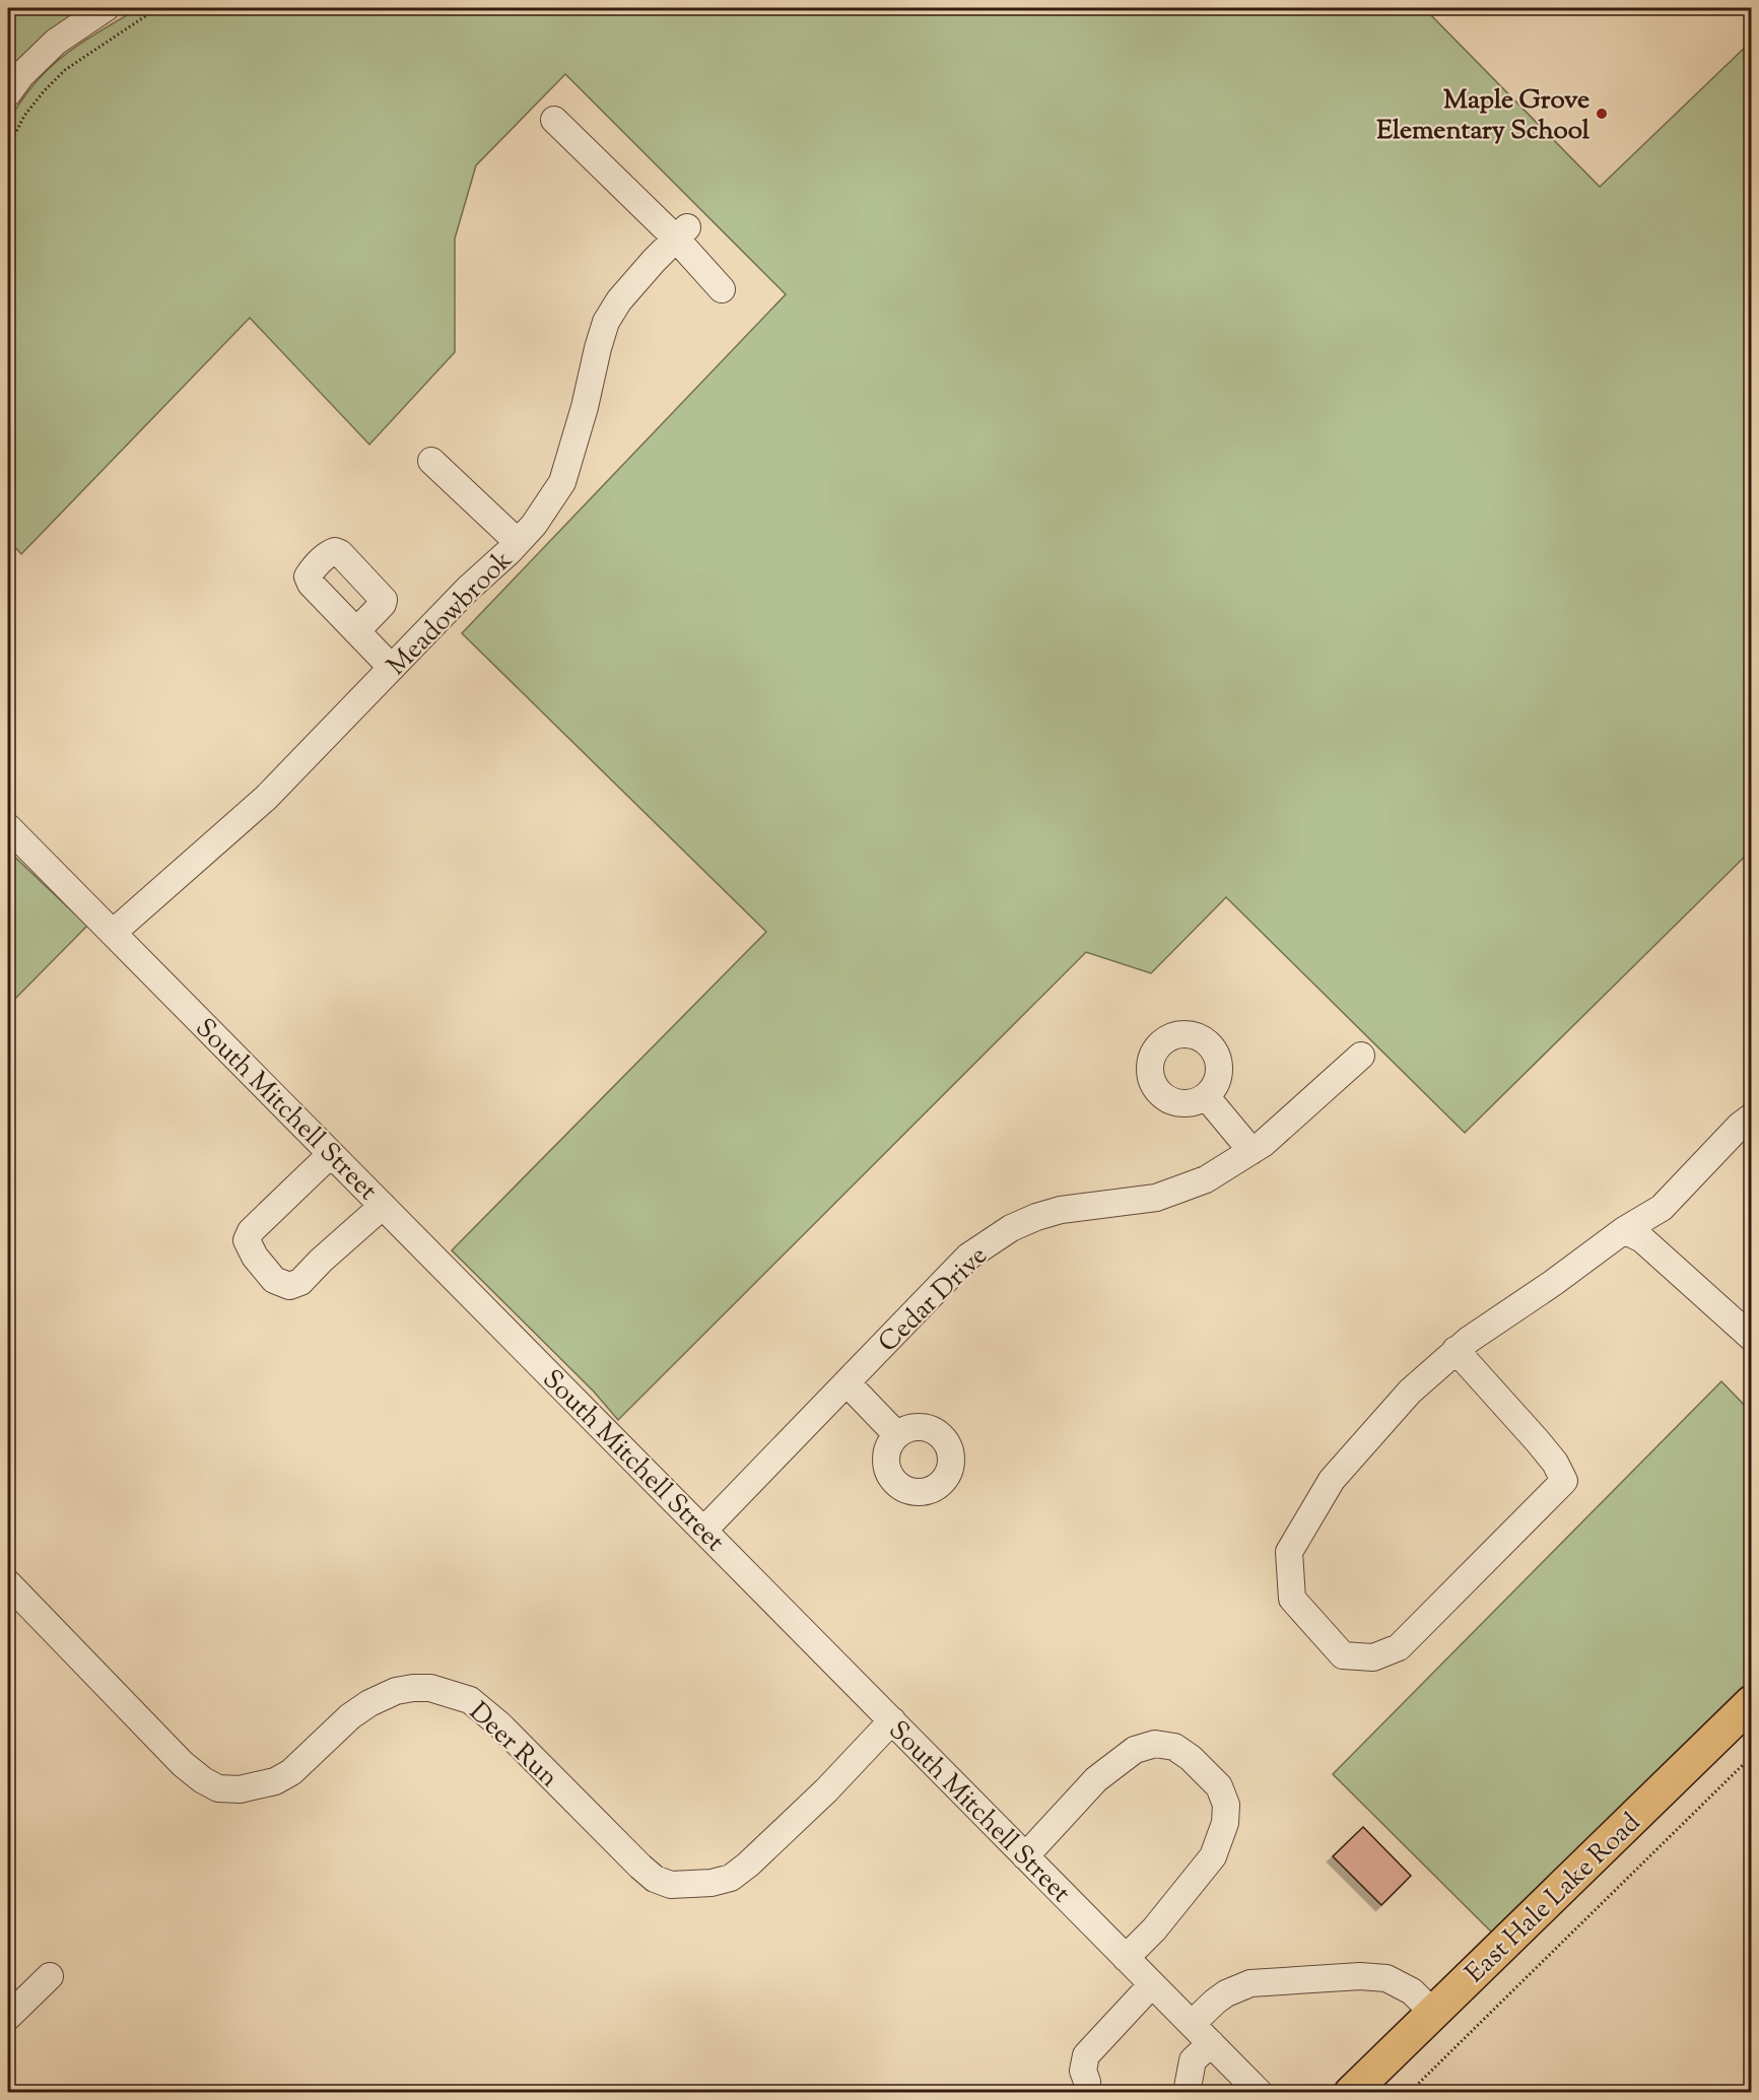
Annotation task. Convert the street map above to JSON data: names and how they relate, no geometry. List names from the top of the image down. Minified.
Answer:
{"streets":{"main road":["East Hale Lake Road"],"street":["Meadowbrook","South Mitchell Street","Cedar Drive","Deer Run"]},"crossings":[["Meadowbrook","South Mitchell Street"],["South Mitchell Street","Cedar Drive"],["South Mitchell Street","Deer Run"]],"places":["Maple Grove Elementary School"]}
